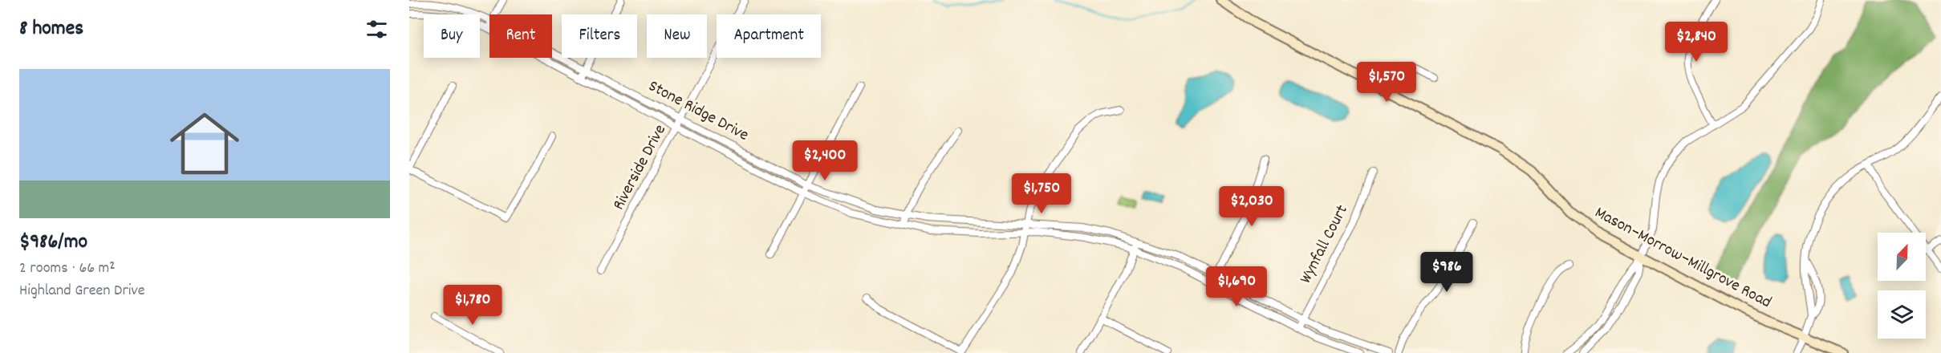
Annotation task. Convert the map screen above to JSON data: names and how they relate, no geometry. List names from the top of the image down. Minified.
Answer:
{"streets":{"street":["Stone Ridge Drive","Riverside Drive","Wynfall Court","Mason–Morrow–Millgrove Road"]},"crossings":[["Stone Ridge Drive","Riverside Drive"],["Stone Ridge Drive","Wynfall Court"]],"north":"top right","page":{"heading":"8 homes","chip":["Buy","Rent","Filters","New","Apartment"],"price":["$2,840","$1,570","$2,400","$1,750","$2,030","$986","$1,690","$1,780"],"list":[{"name":"$986/mo","note":"2 rooms · 66 m² · Highland Green Drive"}]}}
